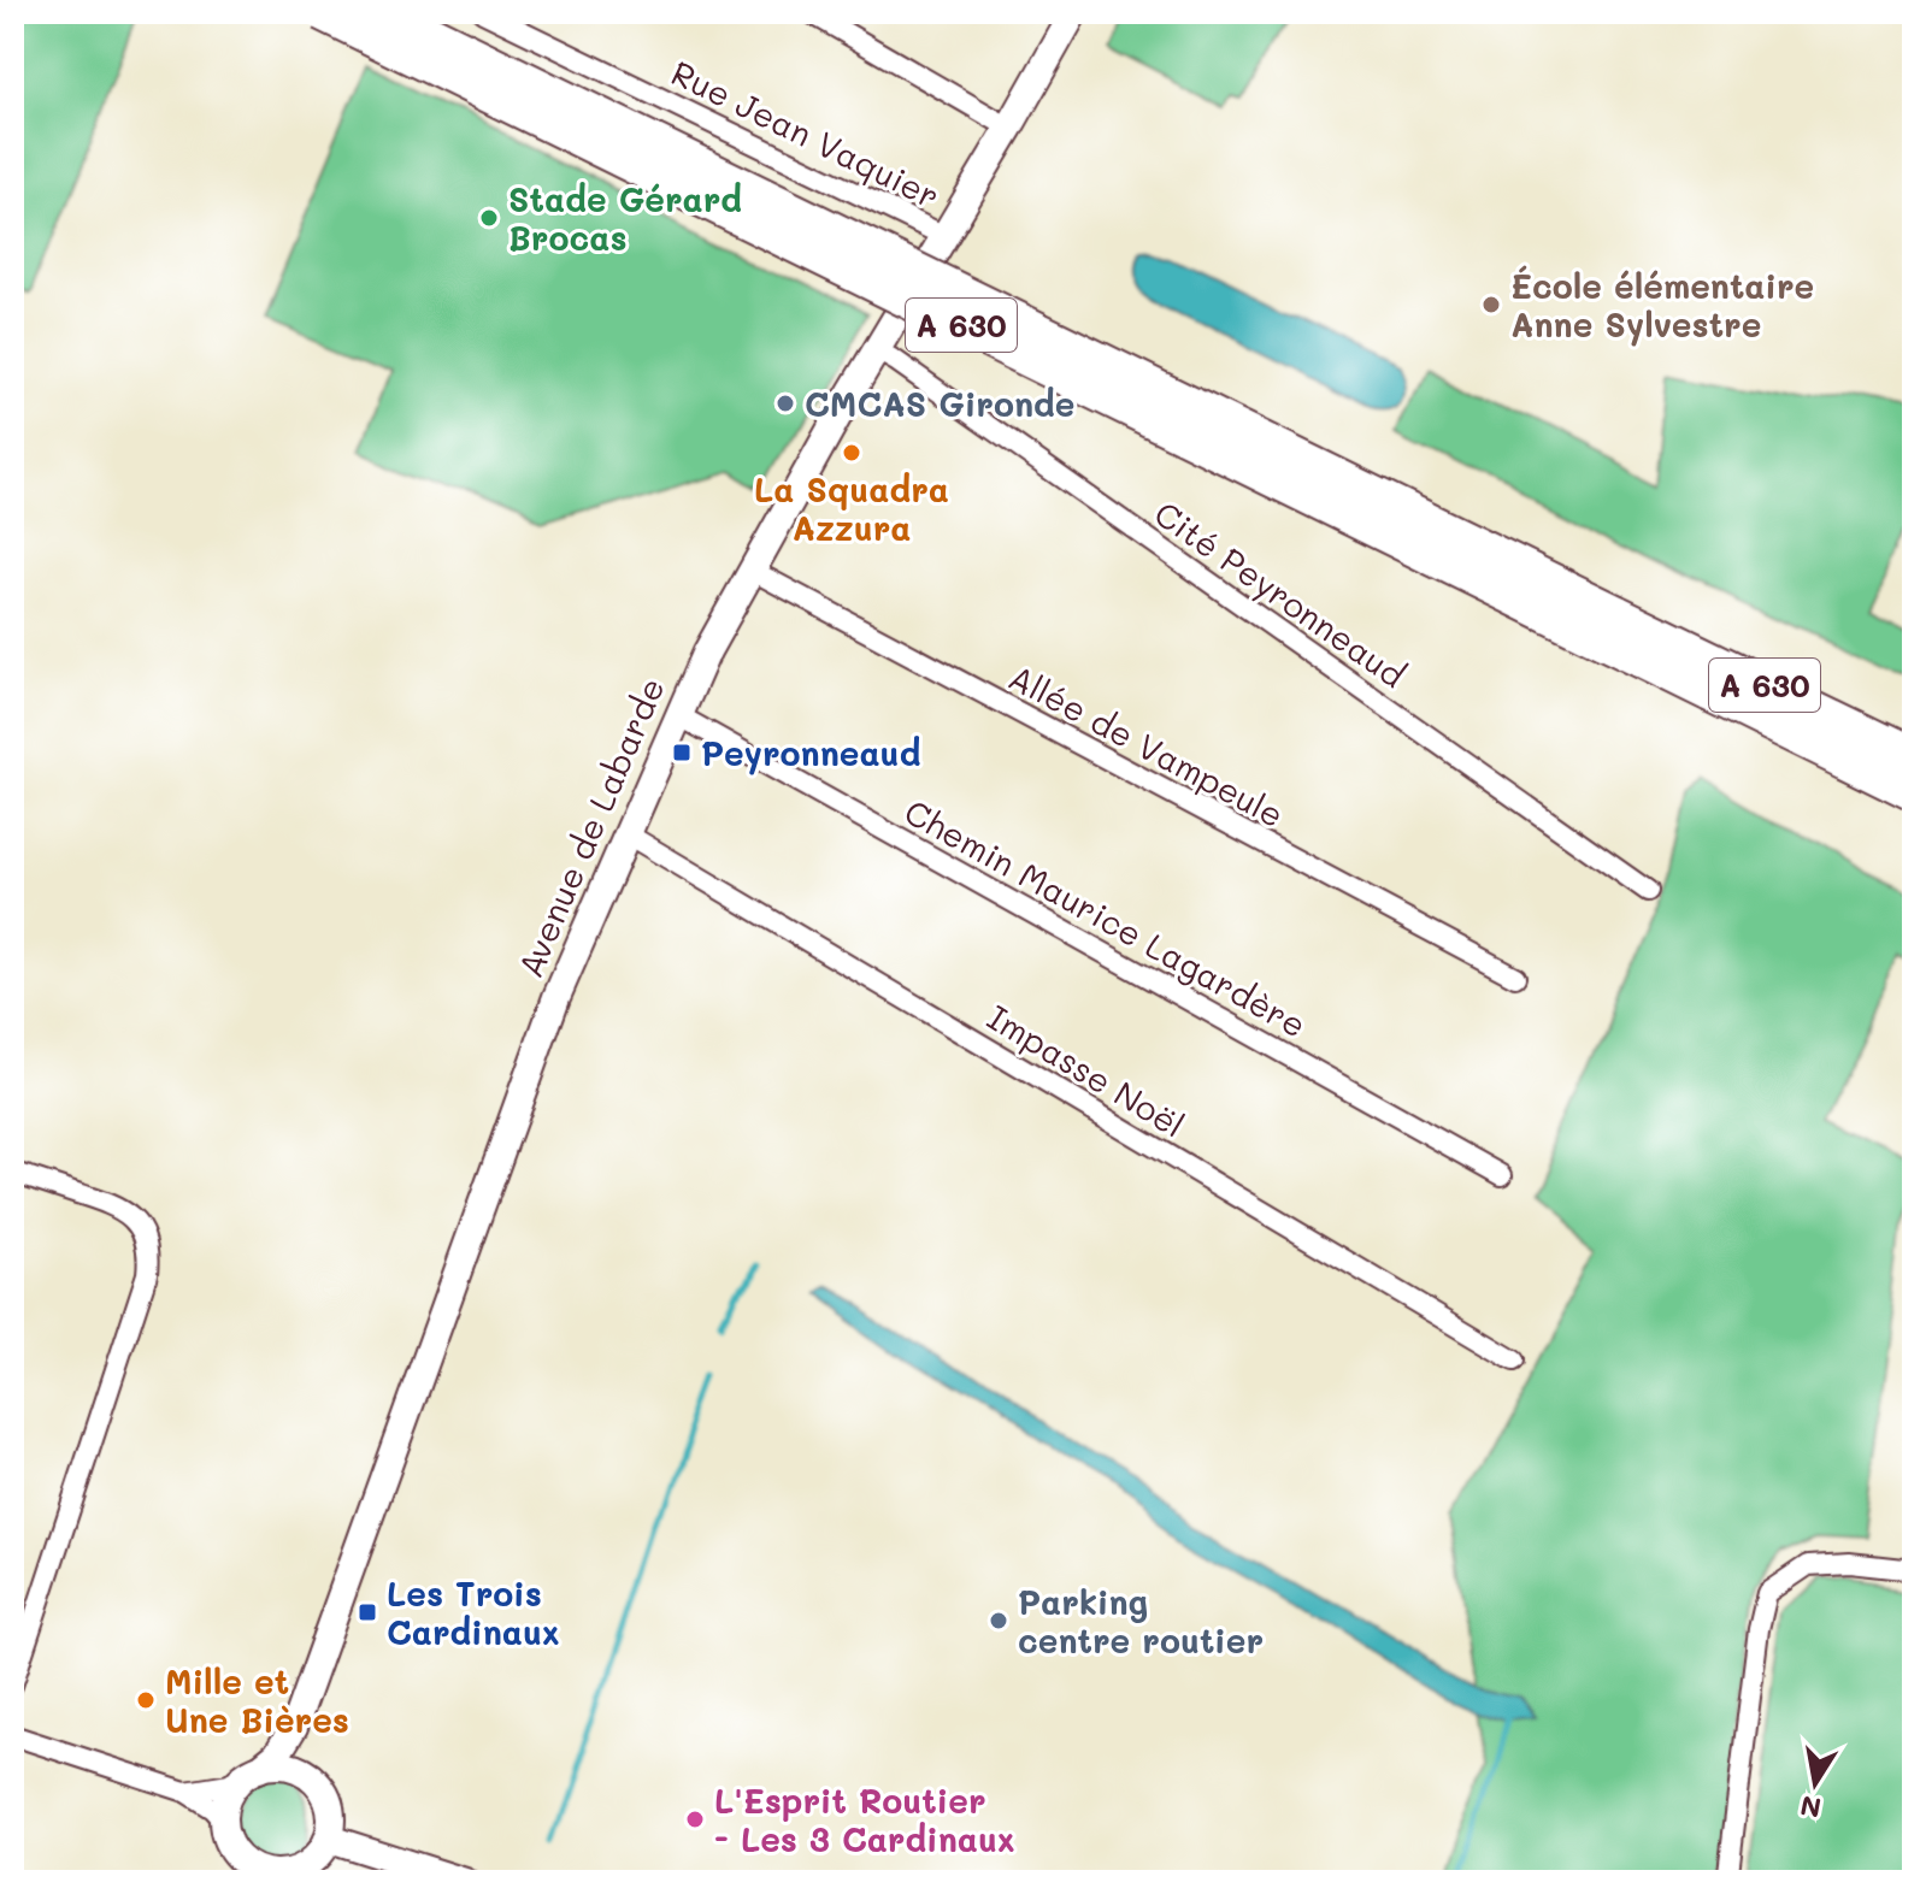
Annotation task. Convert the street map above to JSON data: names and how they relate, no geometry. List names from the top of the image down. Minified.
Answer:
{"streets":{"highway":["A 630"],"main road":["Avenue de Labarde"],"street":["Rue Jean Vaquier","Cité Peyronneaud","Allée de Vampeule","Chemin Maurice Lagardère","Impasse Noël"]},"crossings":[["Rue Jean Vaquier","Avenue de Labarde"],["Cité Peyronneaud","Avenue de Labarde"],["Allée de Vampeule","Avenue de Labarde"],["Avenue de Labarde","Chemin Maurice Lagardère"],["Avenue de Labarde","Impasse Noël"]],"places":{"other":["Stade Gérard Brocas","École élémentaire Anne Sylvestre","CMCAS Gironde","La Squadra Azzura","Parking centre routier","Mille et Une Bières","L'Esprit Routier - Les 3 Cardinaux"],"transit":["Peyronneaud","Les Trois Cardinaux"]},"north":"bottom"}
